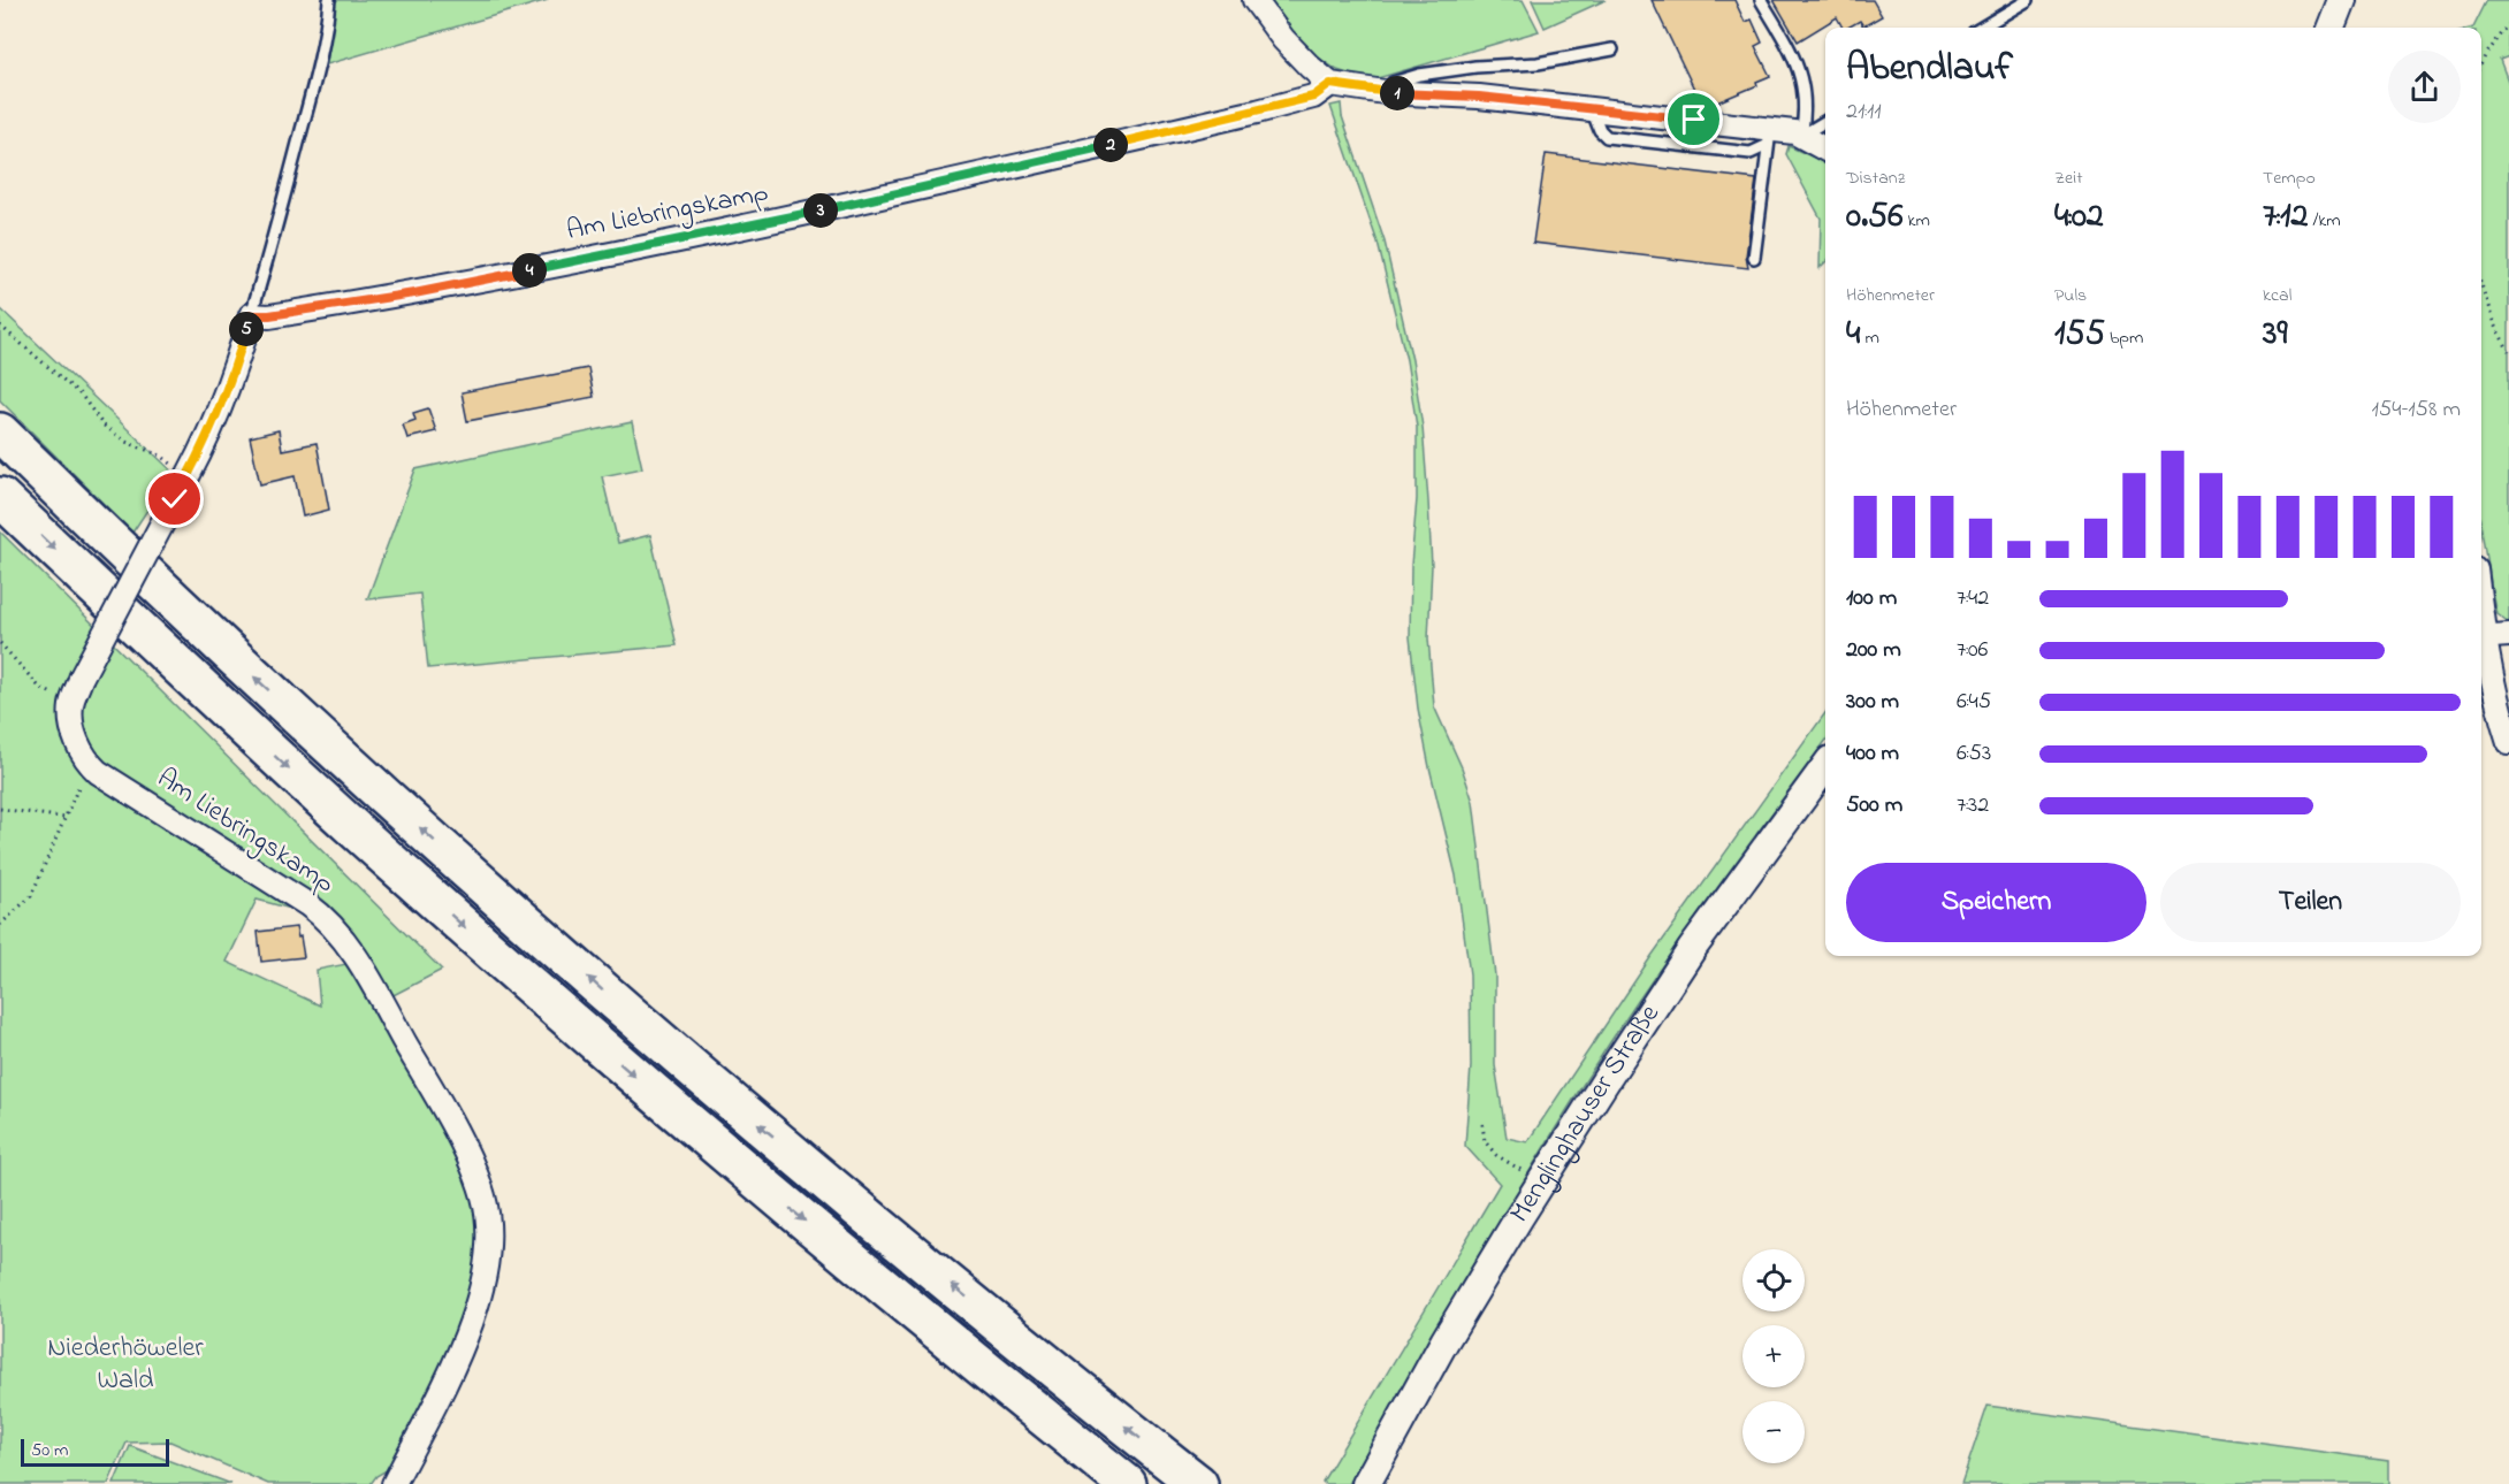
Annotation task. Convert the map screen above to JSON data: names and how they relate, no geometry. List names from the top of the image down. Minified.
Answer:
{"streets":{"street":["Am Liebringskamp","Menglinghauser Straße"]},"parks":["Niederhöweler Wald"],"scale_bar":"50 m","page":{"heading":["Abendlauf","21:11"],"pins":["1","2","3","4","5"],"stats":[["Distanz","0.56 km"],["Zeit","4:02"],["Tempo","7:12 /km"],["Höhenmeter","4 m"],["Puls","155 bpm"],["kcal","39"]],"chart":["Höhenmeter","154–158 m"],"list":[{"name":"100 m","note":"7:42"},{"name":"200 m","note":"7:06"},{"name":"300 m","note":"6:45"},{"name":"400 m","note":"6:53"},{"name":"500 m","note":"7:32"}],"buttons":["Speichern","Teilen"],"map_buttons":["+","−"],"scale":"50 m"}}
